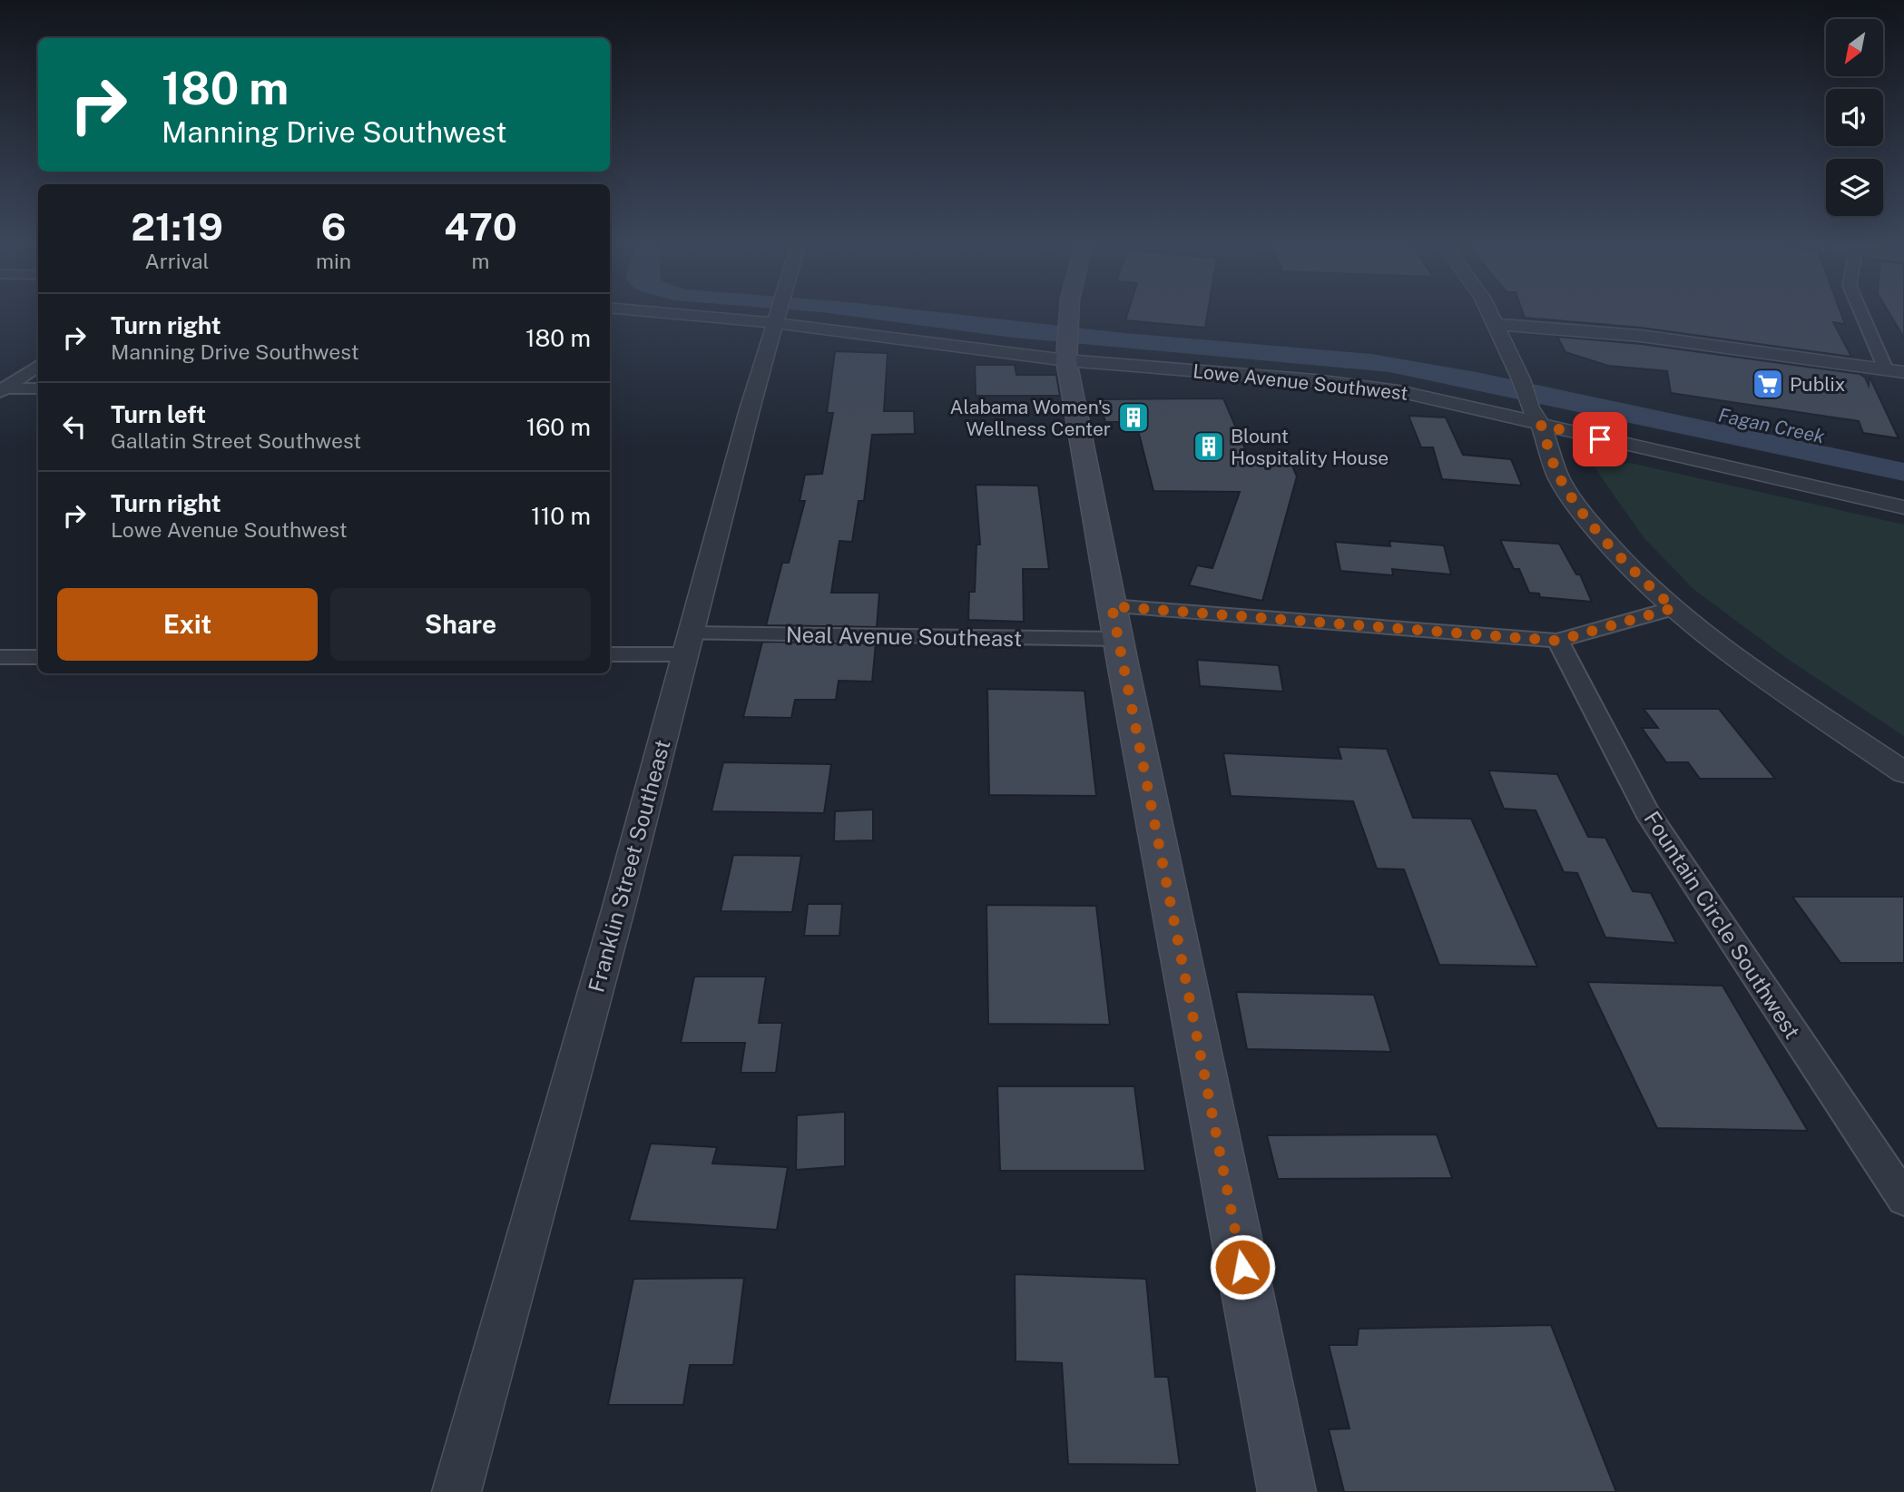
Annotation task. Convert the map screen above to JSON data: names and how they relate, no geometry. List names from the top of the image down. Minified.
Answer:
{"streets":{"street":["Lowe Avenue Southwest","Neal Avenue Southeast","Franklin Street Southeast","Fountain Circle Southwest"]},"crossings":[["Neal Avenue Southeast","Franklin Street Southeast"],["Neal Avenue Southeast","Fountain Circle Southwest"]],"water":["Fagan Creek"],"places":{"supermarket":["Publix"],"building":["Alabama Women's Wellness Center","Blount Hospitality House"]},"north":"bottom left","page":{"turn":["180 m","Manning Drive Southwest"],"eta":["21:19","Arrival","6","min","470","m"],"list":[{"name":"Turn right","note":"Manning Drive Southwest","value":"180 m"},{"name":"Turn left","note":"Gallatin Street Southwest","value":"160 m"},{"name":"Turn right","note":"Lowe Avenue Southwest","value":"110 m"}],"buttons":["Exit","Share"]}}
